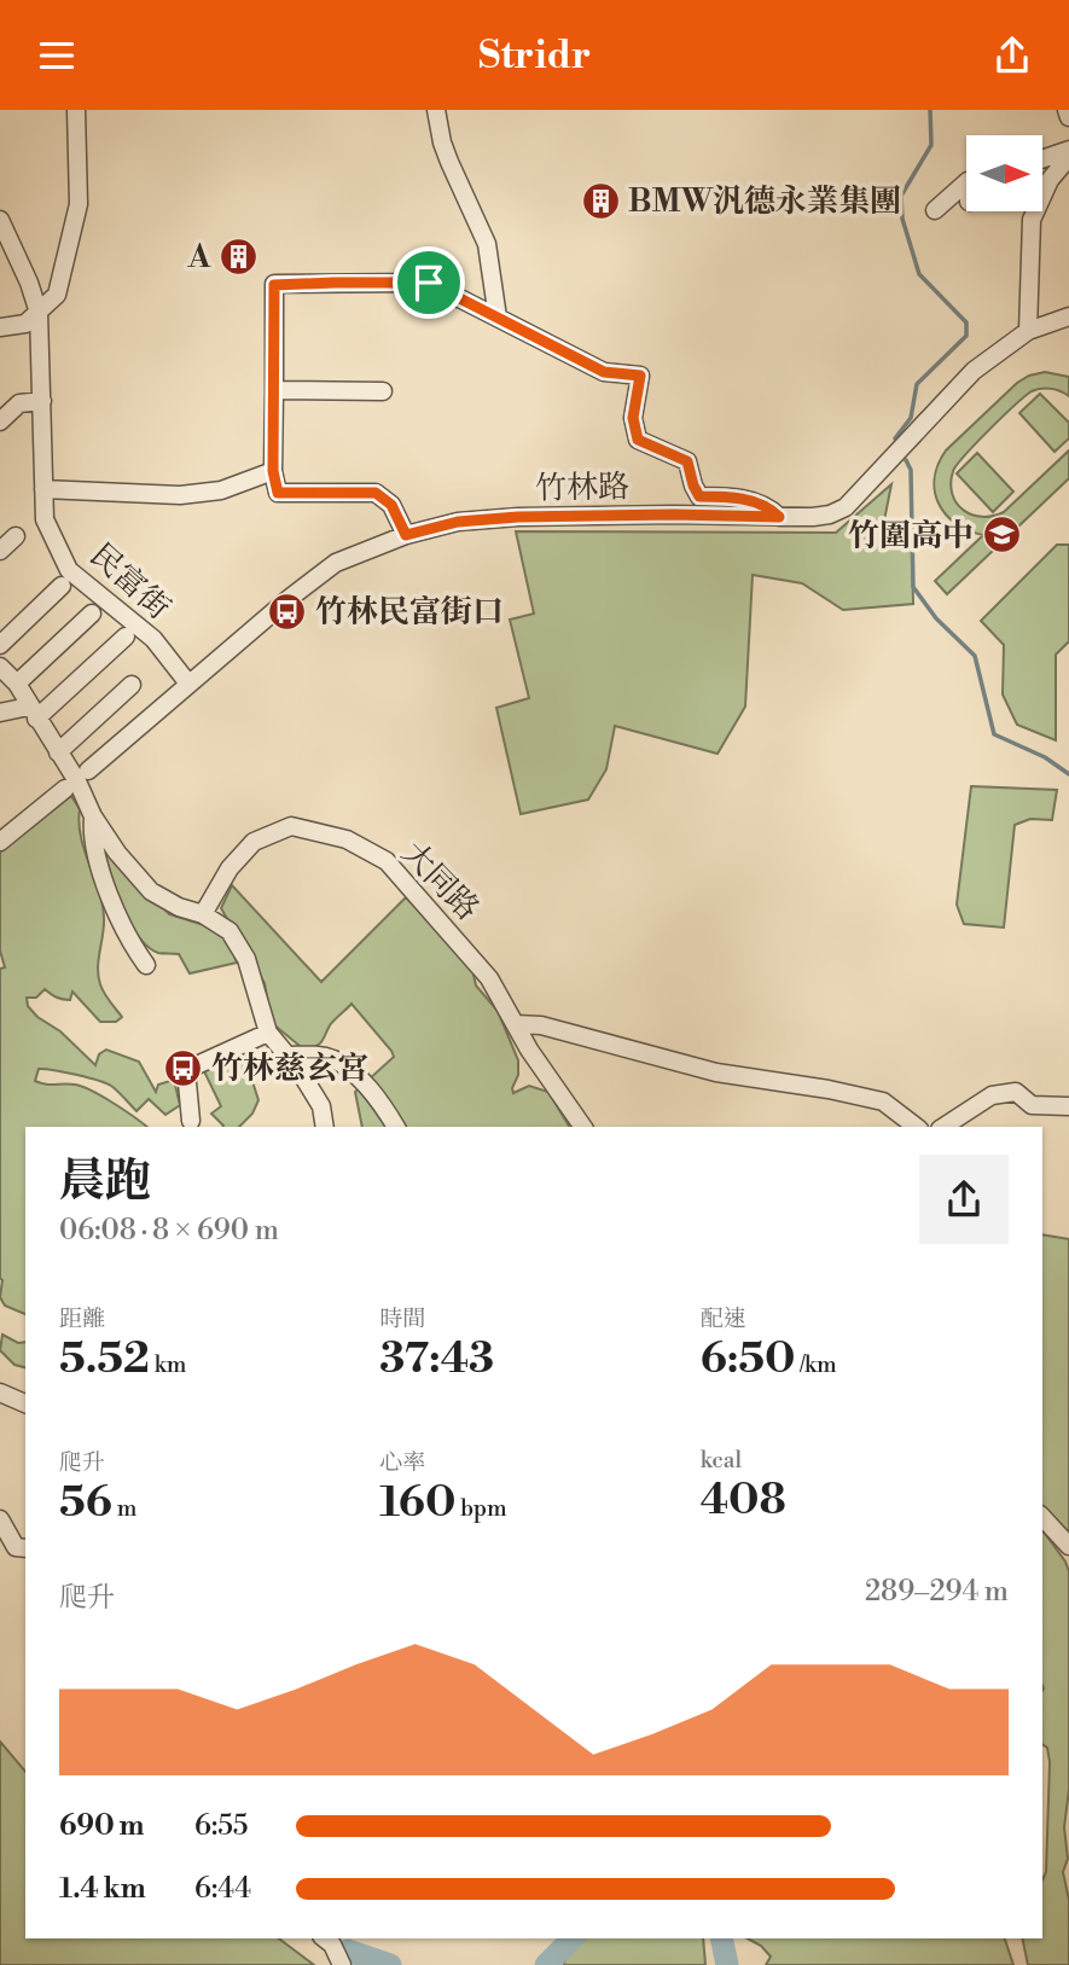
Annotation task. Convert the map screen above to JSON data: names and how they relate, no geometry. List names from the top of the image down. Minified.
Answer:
{"streets":{"street":["竹林路","民富街","大同路"]},"crossings":[["竹林路","民富街"]],"places":{"building":["BMW汎德永業集團","A"],"school or university":["竹圍高中"],"bus stop":["竹林民富街口","竹林慈玄宮"]},"north":"right","page":{"header":"Stridr","heading":["晨跑","06:08 · 8 × 690 m"],"stats":[["距離","5.52 km"],["時間","37:43"],["配速","6:50 /km"],["爬升","56 m"],["心率","160 bpm"],["kcal","408"]],"chart":["爬升","289–294 m"],"list":[{"name":"690 m","note":"6:55"},{"name":"1.4 km","note":"6:44"}]}}
